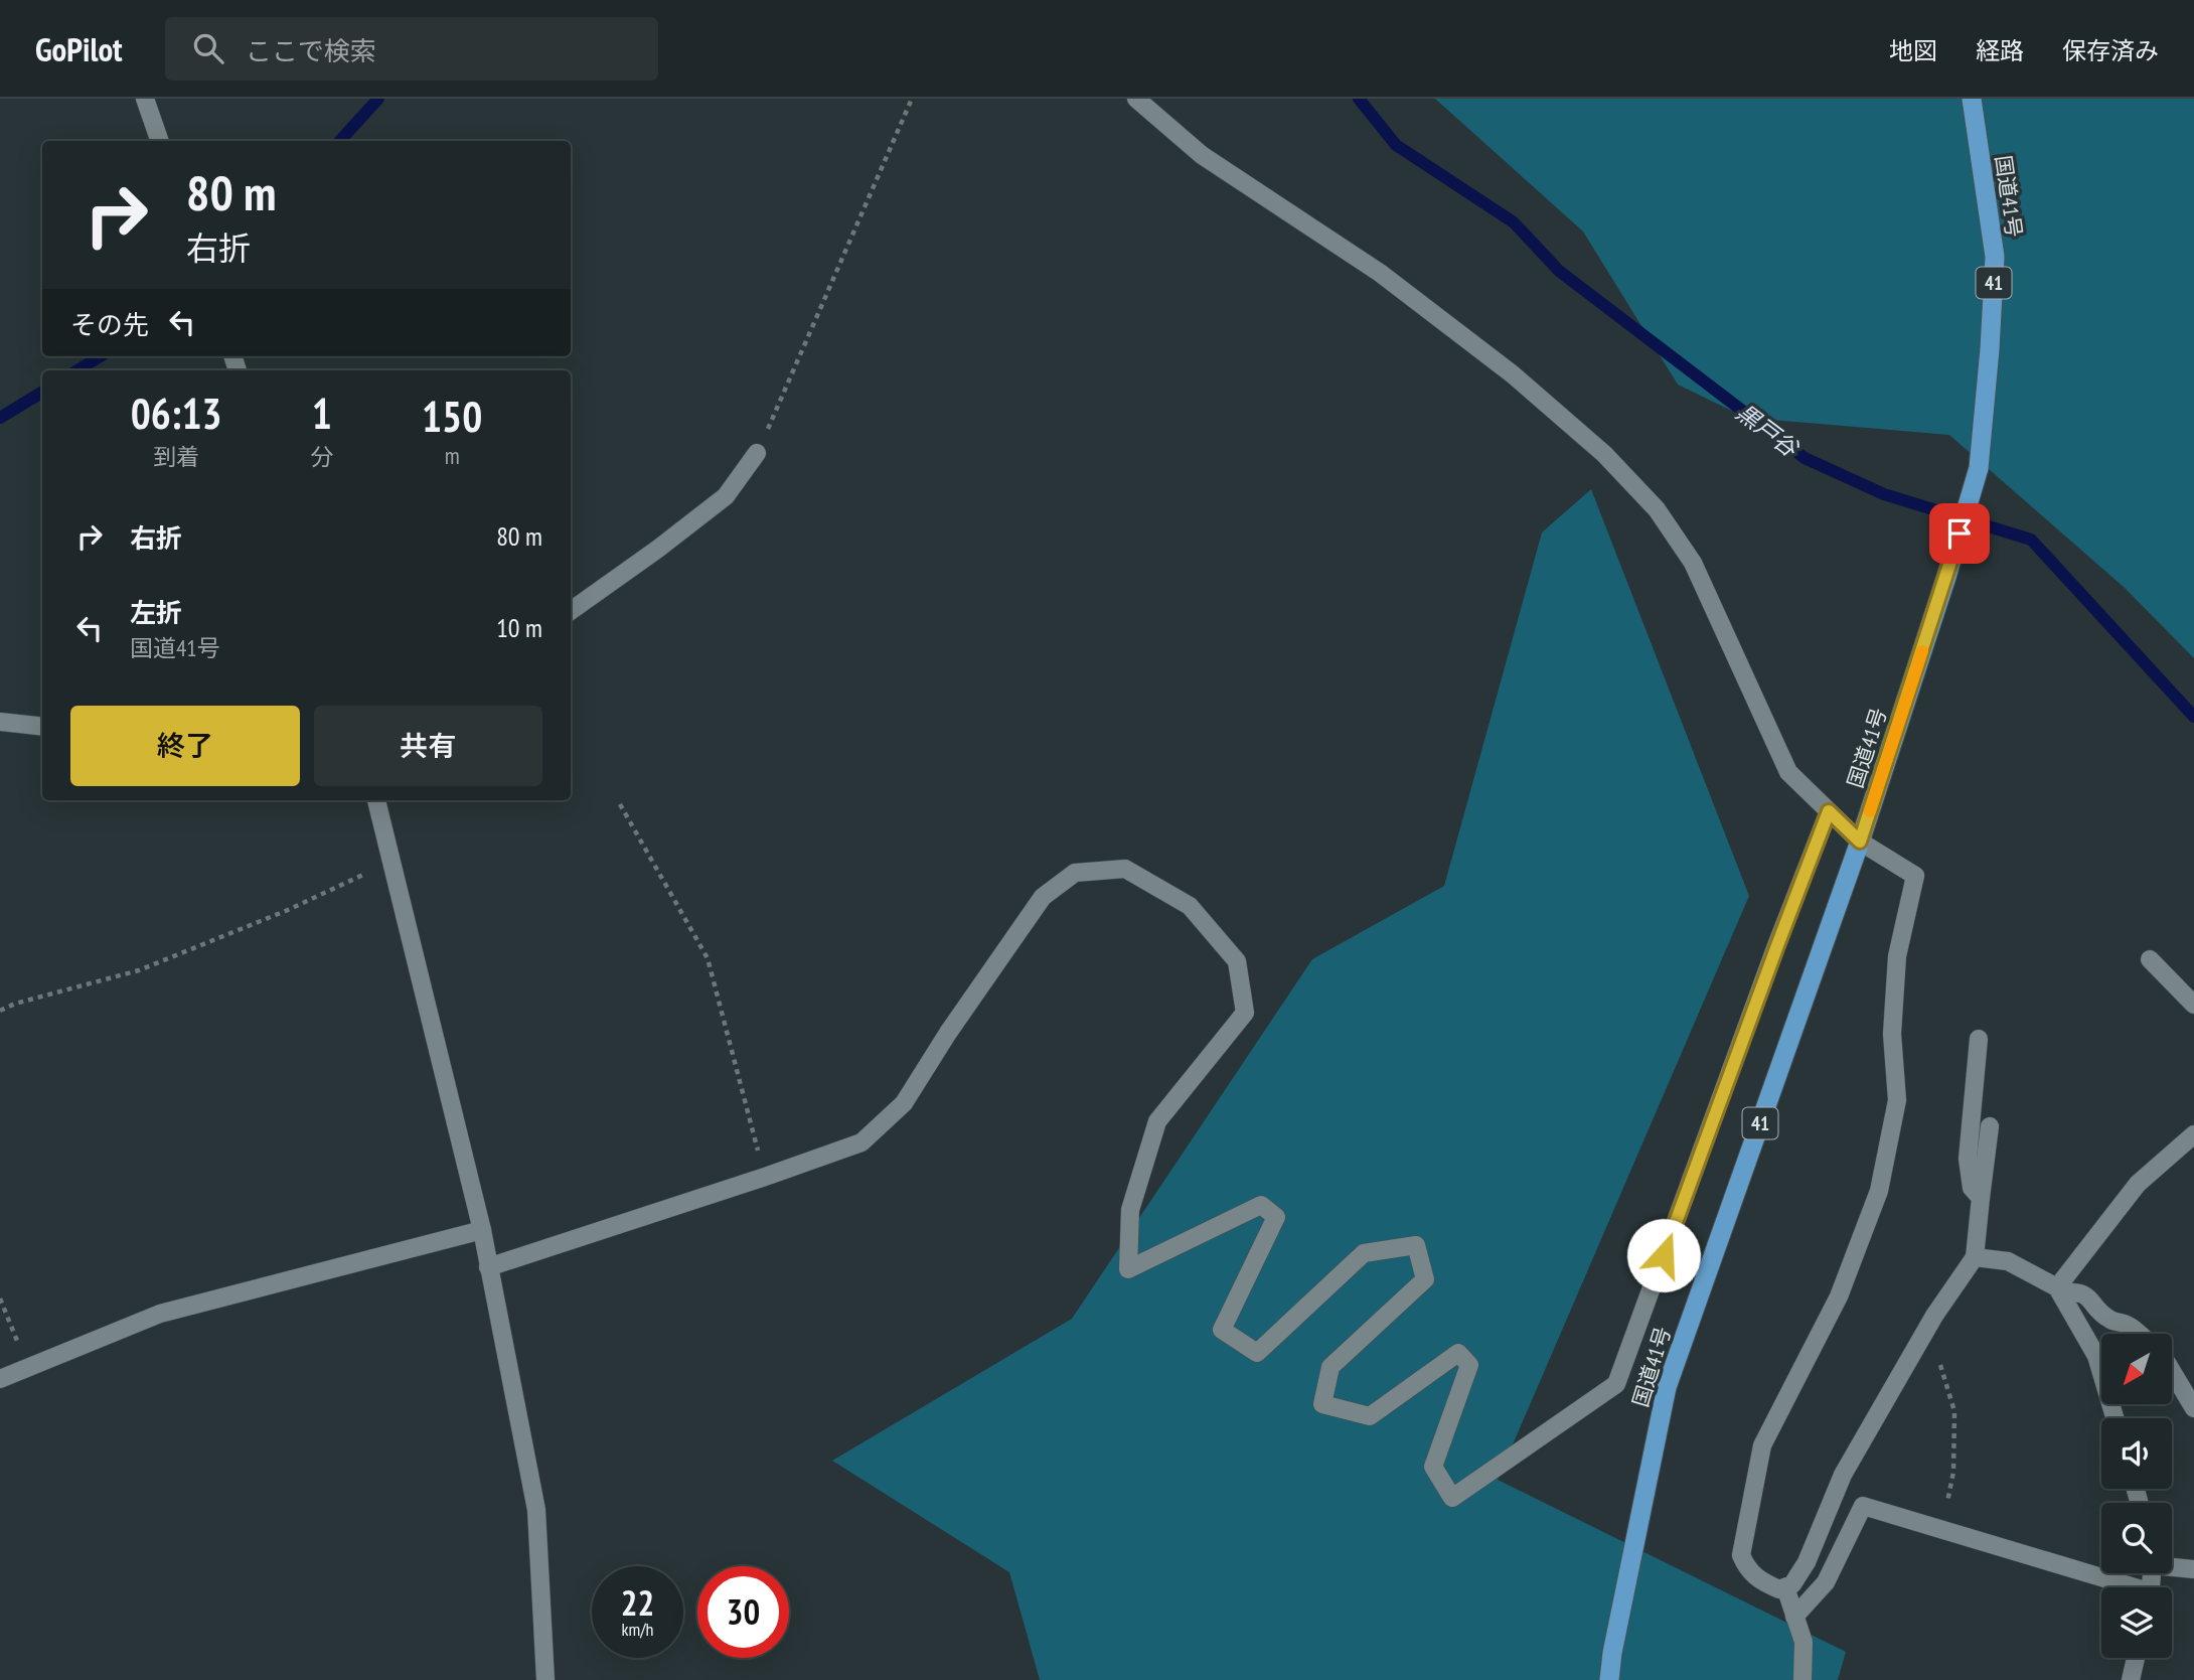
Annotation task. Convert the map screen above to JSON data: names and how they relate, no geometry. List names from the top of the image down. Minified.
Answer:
{"streets":{"highway":["国道41号","41"]},"water":["黒戸谷"],"north":"bottom left","page":{"header":"GoPilot","search":"ここで検索","nav":["地図","経路","保存済み"],"turn":["80 m","右折"],"then":"その先","eta":["06:13","到着","1","分","150","m"],"list":[{"name":"右折","value":"80 m"},{"name":"左折","note":"国道41号","value":"10 m"}],"buttons":["終了","共有"],"speed":"22 km/h","limit":"30"}}
